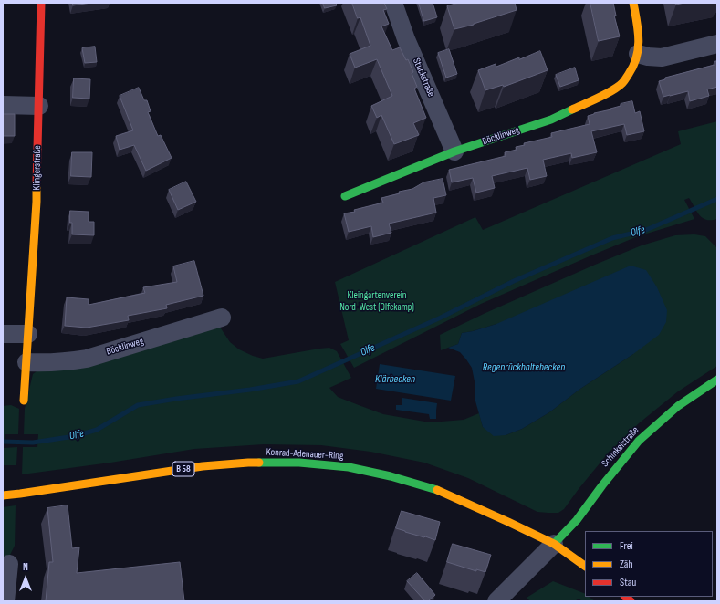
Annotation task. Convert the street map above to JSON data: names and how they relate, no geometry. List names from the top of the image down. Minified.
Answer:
{"streets":{"street":["Stuckstraße","Böcklinweg","Klingerstraße","Schinkelstraße","Konrad-Adenauer-Ring","B 58"]},"crossings":[["Stuckstraße","Böcklinweg"],["Böcklinweg","Klingerstraße"],["Schinkelstraße","Konrad-Adenauer-Ring"]],"water":["Olfe","Regenrückhaltebecken","Klärbecken"],"parks":["Kleingartenverein Nord-West (Olfekamp)"],"legend":["Frei","Zäh","Stau"],"north":"top"}
